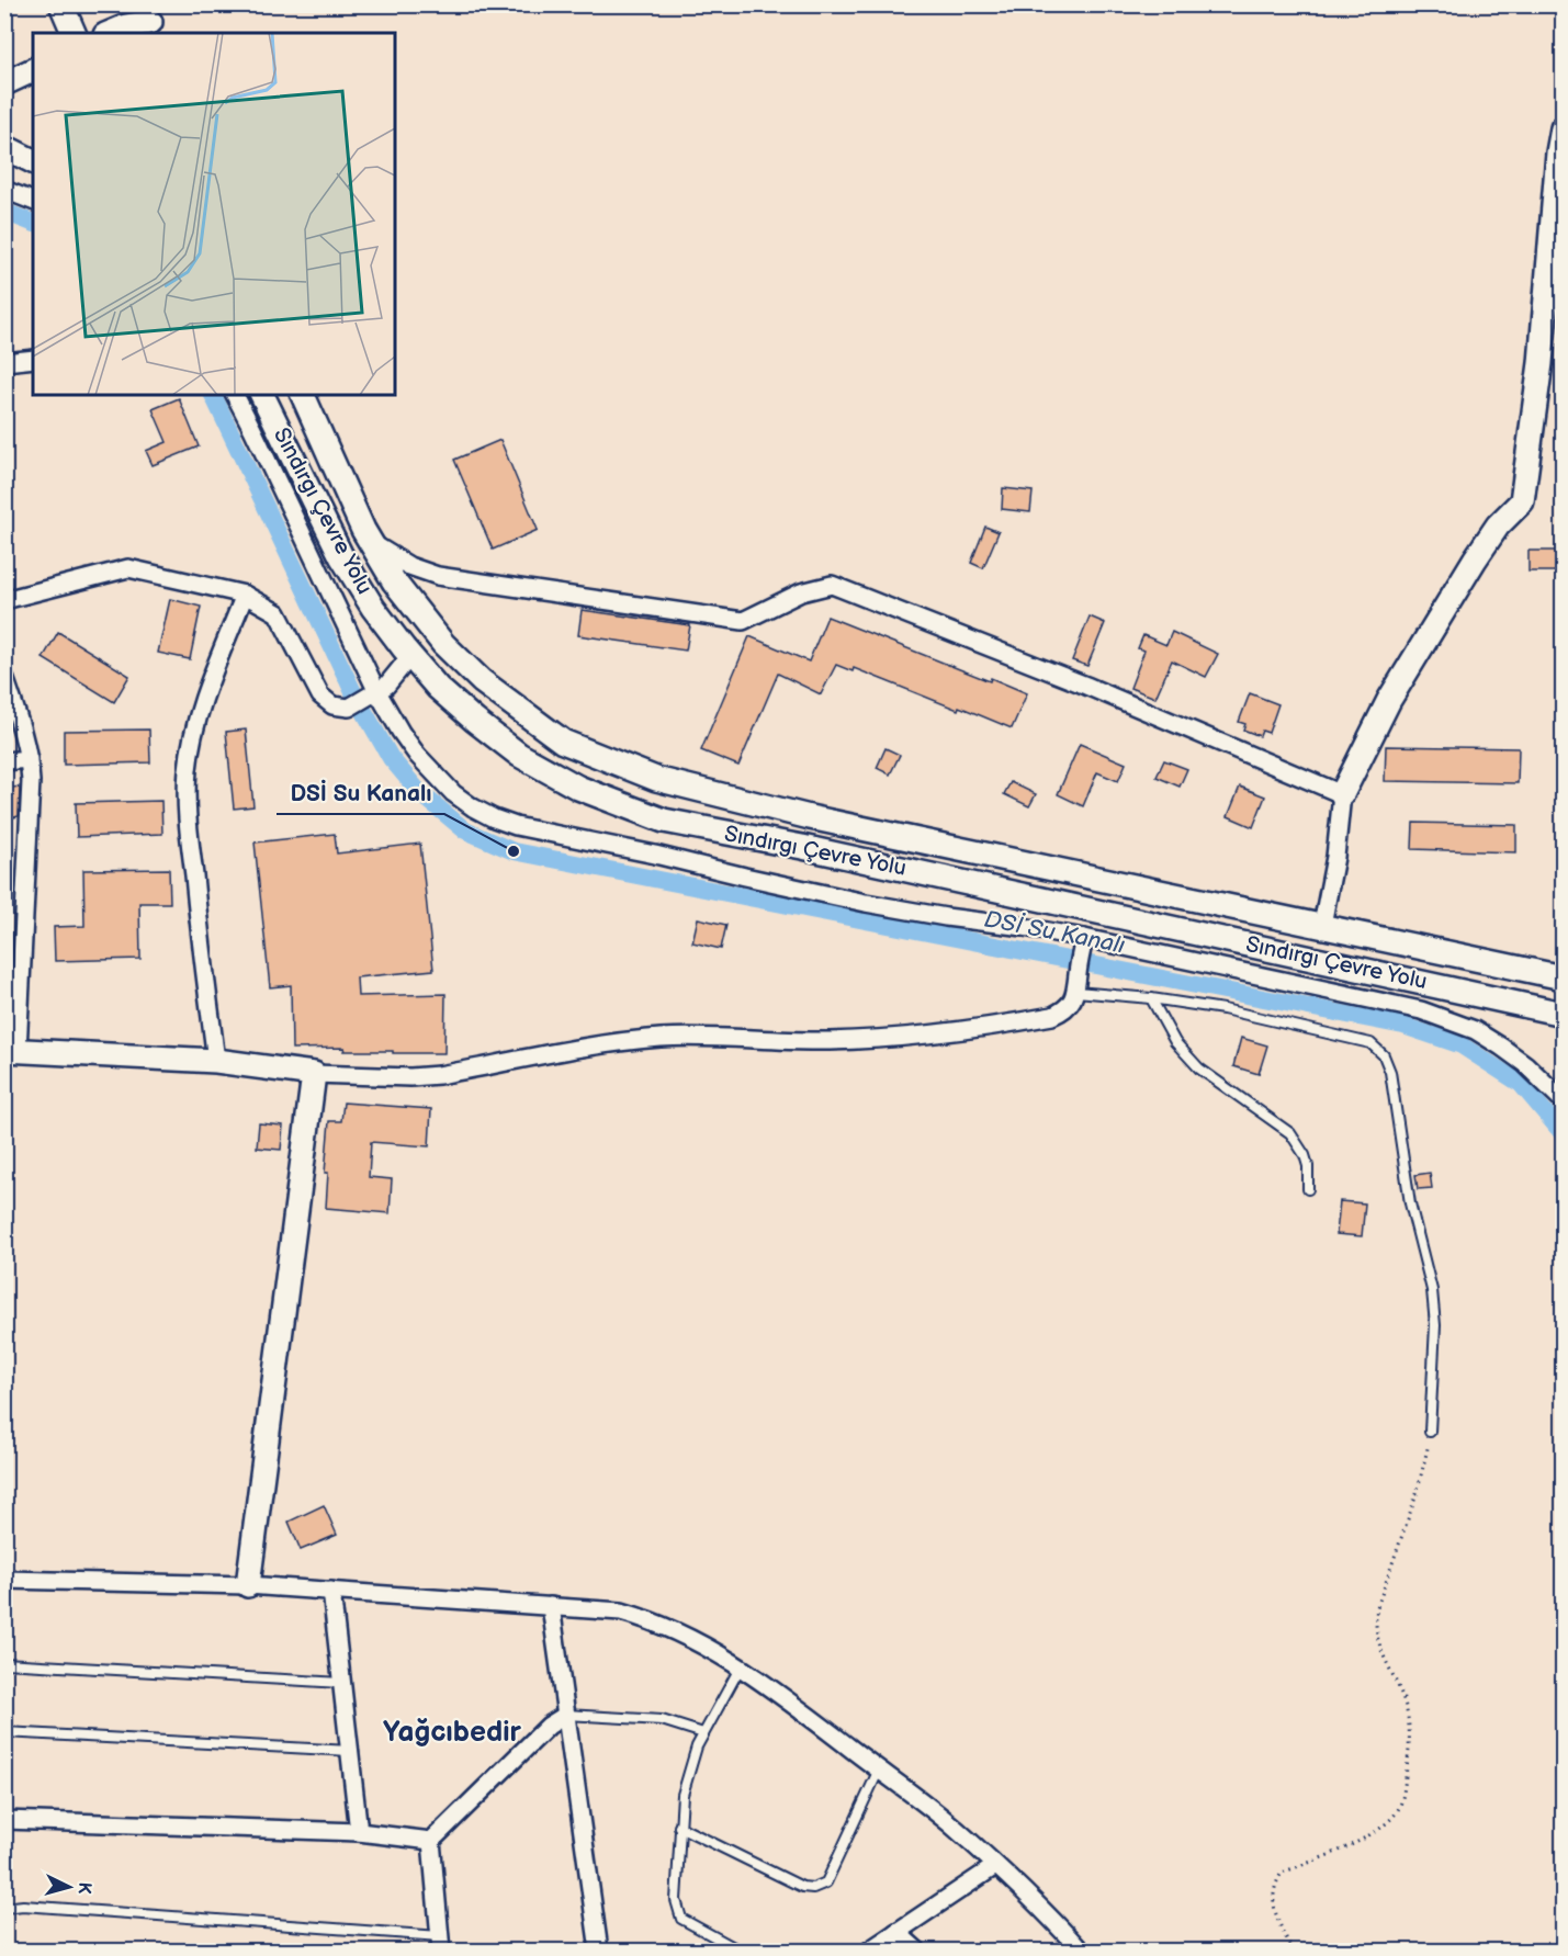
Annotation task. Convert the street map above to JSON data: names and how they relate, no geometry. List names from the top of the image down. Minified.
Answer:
{"streets":{"main road":["Sındırgı Çevre Yolu"]},"districts":["Yağcıbedir"],"water":["DSİ Su Kanalı"],"places":["DSİ Su Kanalı"],"north":"right"}
